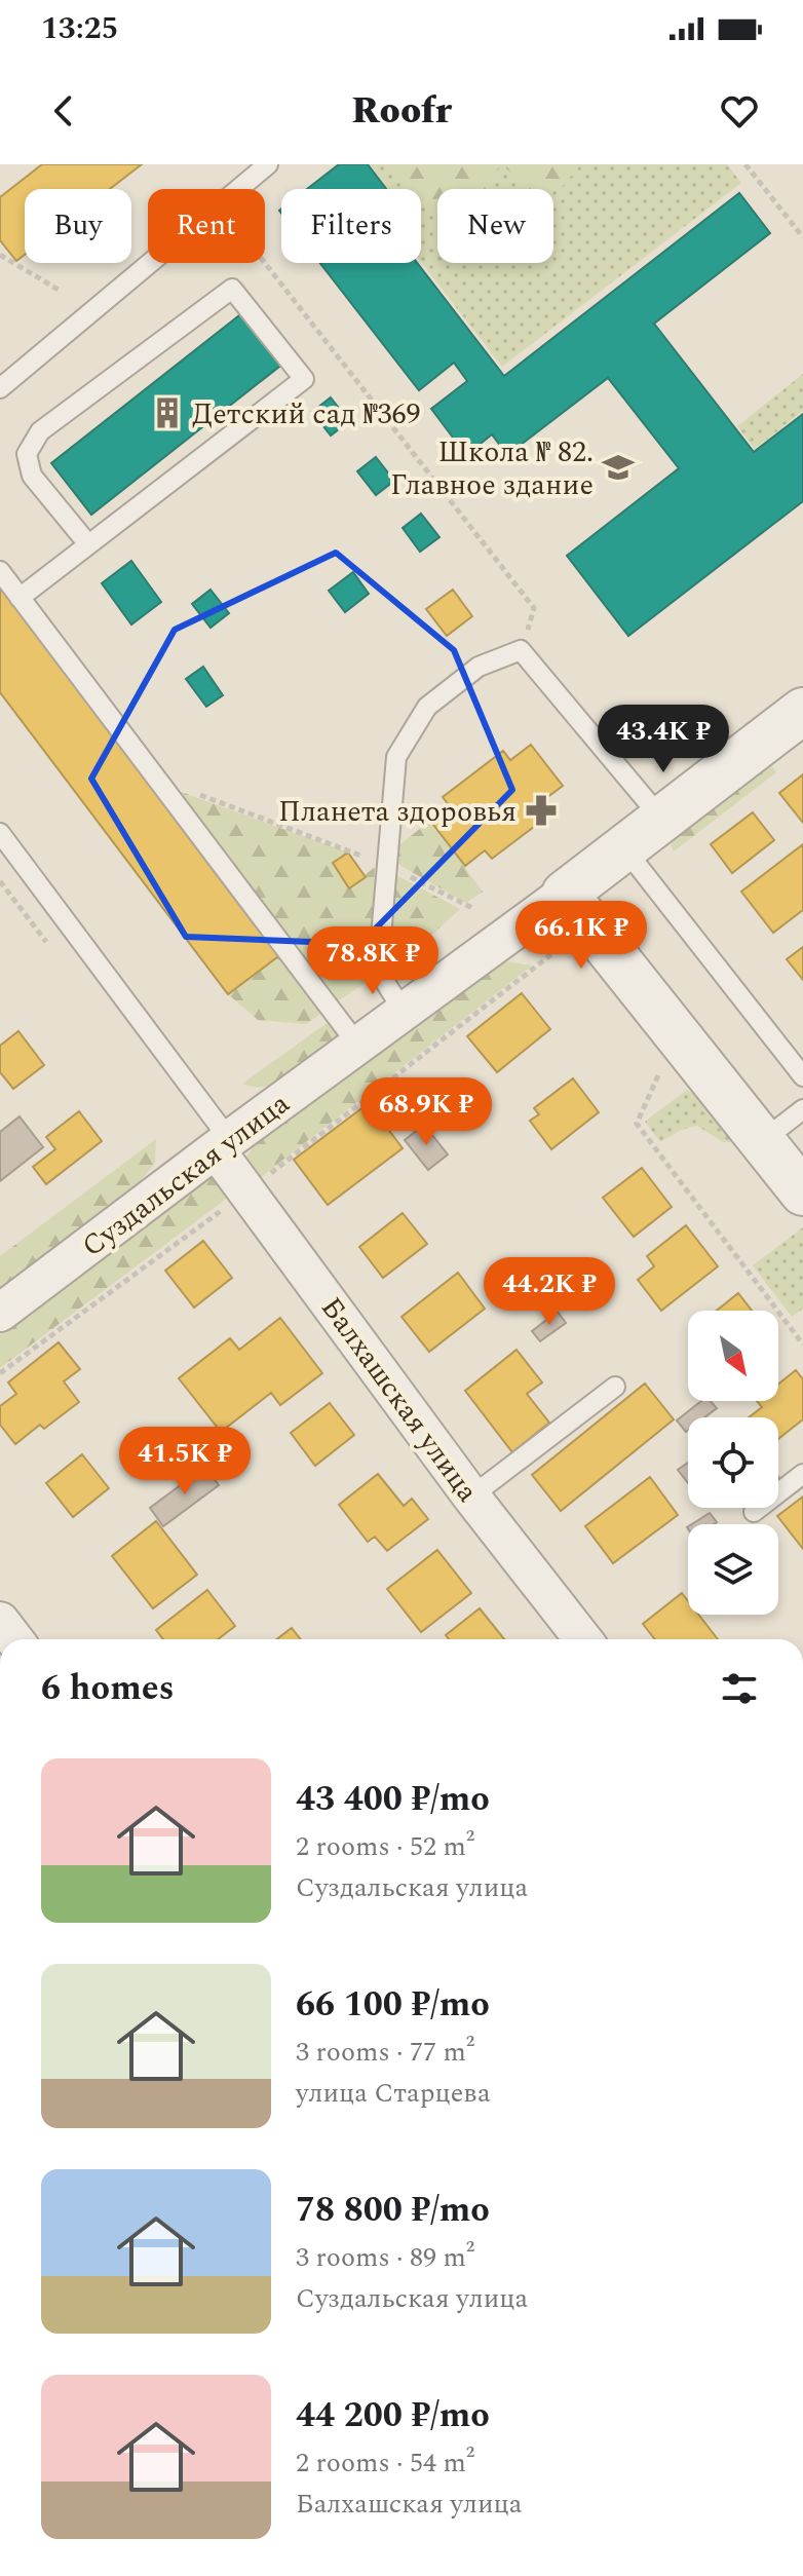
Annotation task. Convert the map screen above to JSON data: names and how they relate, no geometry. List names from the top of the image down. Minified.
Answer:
{"streets":{"street":["Суздальская улица","Балхашская улица"]},"crossings":[["Суздальская улица","Балхашская улица"]],"places":{"building":["Детский сад №369"],"school or university":["Школа № 82. Главное здание"],"pharmacy":["Планета здоровья"]},"north":"bottom right","page":{"status":"13:25","header":"Roofr","chip":["Buy","Rent","Filters","New"],"price":["43.4K ₽","66.1K ₽","78.8K ₽","68.9K ₽","44.2K ₽","41.5K ₽"],"heading":"6 homes","list":[{"name":"43 400 ₽/mo","note":"2 rooms · 52 m² · Суздальская улица"},{"name":"66 100 ₽/mo","note":"3 rooms · 77 m² · улица Старцева"},{"name":"78 800 ₽/mo","note":"3 rooms · 89 m² · Суздальская улица"},{"name":"44 200 ₽/mo","note":"2 rooms · 54 m² · Балхашская улица"}]}}
